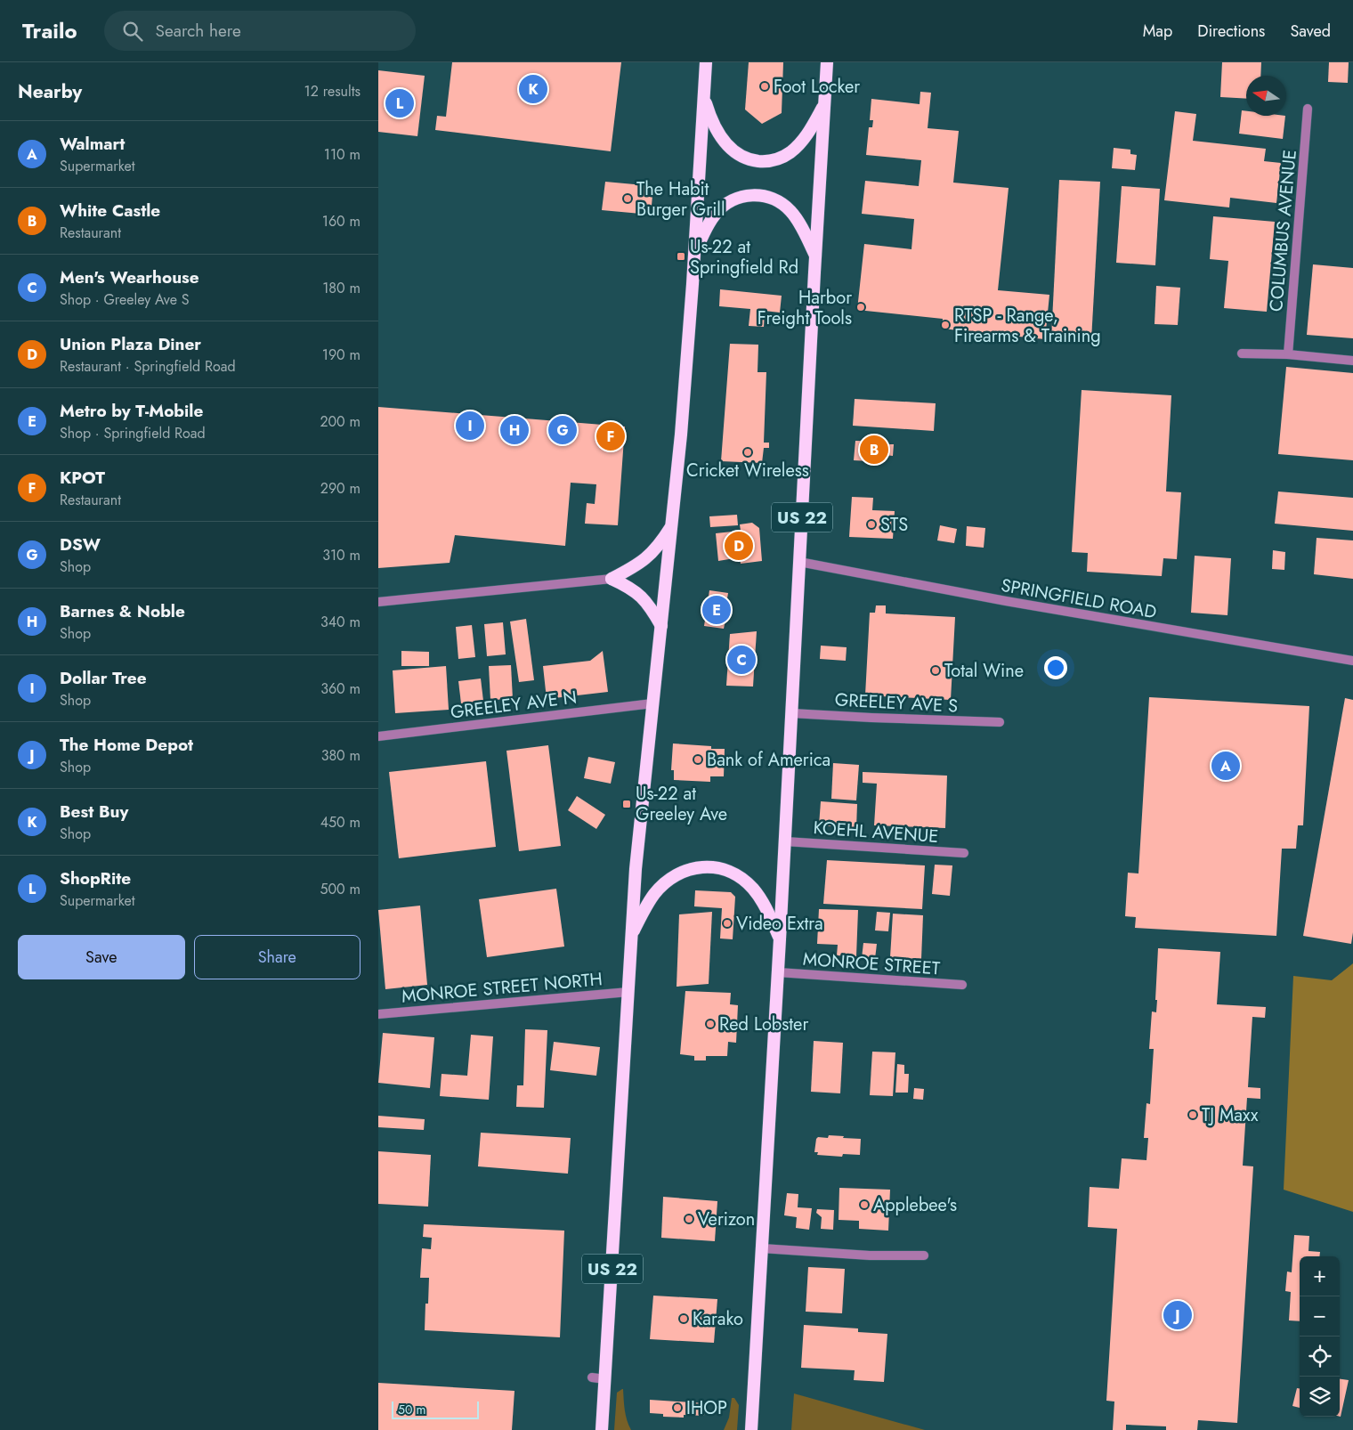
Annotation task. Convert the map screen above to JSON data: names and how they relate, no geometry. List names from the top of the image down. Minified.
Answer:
{"streets":{"highway":["US 22"],"street":["COLUMBUS AVENUE","SPRINGFIELD ROAD","GREELEY AVE S","GREELEY AVE N","KOEHL AVENUE","MONROE STREET","MONROE STREET NORTH"]},"crossings":[["US 22","SPRINGFIELD ROAD"],["US 22","GREELEY AVE S"],["US 22","GREELEY AVE N"],["US 22","KOEHL AVENUE"],["US 22","MONROE STREET"],["US 22","MONROE STREET NORTH"]],"places":{"other":["Foot Locker","The Habit Burger Grill","Harbor Freight Tools","RTSP - Range, Firearms & Training","Cricket Wireless","STS","Total Wine","Bank of America","Video Extra","Red Lobster","TJ Maxx","Applebee's","Verizon","Karako","IHOP"],"transit":["Us-22 at Springfield Rd","Us-22 at Greeley Ave"]},"scale_bar":"50 m","north":"left","page":{"header":"Trailo","search":"Search here","nav":["Map","Directions","Saved"],"heading":["Nearby","12 results"],"pins":["K","L","I","G","H","F","B","D","E","C","A","J"],"list":[{"mark":"A","name":"Walmart","note":"Supermarket","value":"110 m"},{"mark":"B","name":"White Castle","note":"Restaurant","value":"160 m"},{"mark":"C","name":"Men's Wearhouse","note":"Shop · Greeley Ave S","value":"180 m"},{"mark":"D","name":"Union Plaza Diner","note":"Restaurant · Springfield Road","value":"190 m"},{"mark":"E","name":"Metro by T-Mobile","note":"Shop · Springfield Road","value":"200 m"},{"mark":"F","name":"KPOT","note":"Restaurant","value":"290 m"},{"mark":"G","name":"DSW","note":"Shop","value":"310 m"},{"mark":"H","name":"Barnes & Noble","note":"Shop","value":"340 m"},{"mark":"I","name":"Dollar Tree","note":"Shop","value":"360 m"},{"mark":"J","name":"The Home Depot","note":"Shop","value":"380 m"},{"mark":"K","name":"Best Buy","note":"Shop","value":"450 m"},{"mark":"L","name":"ShopRite","note":"Supermarket","value":"500 m"}],"buttons":["Save","Share"],"map_buttons":["+","−"],"scale":"50 m"}}
